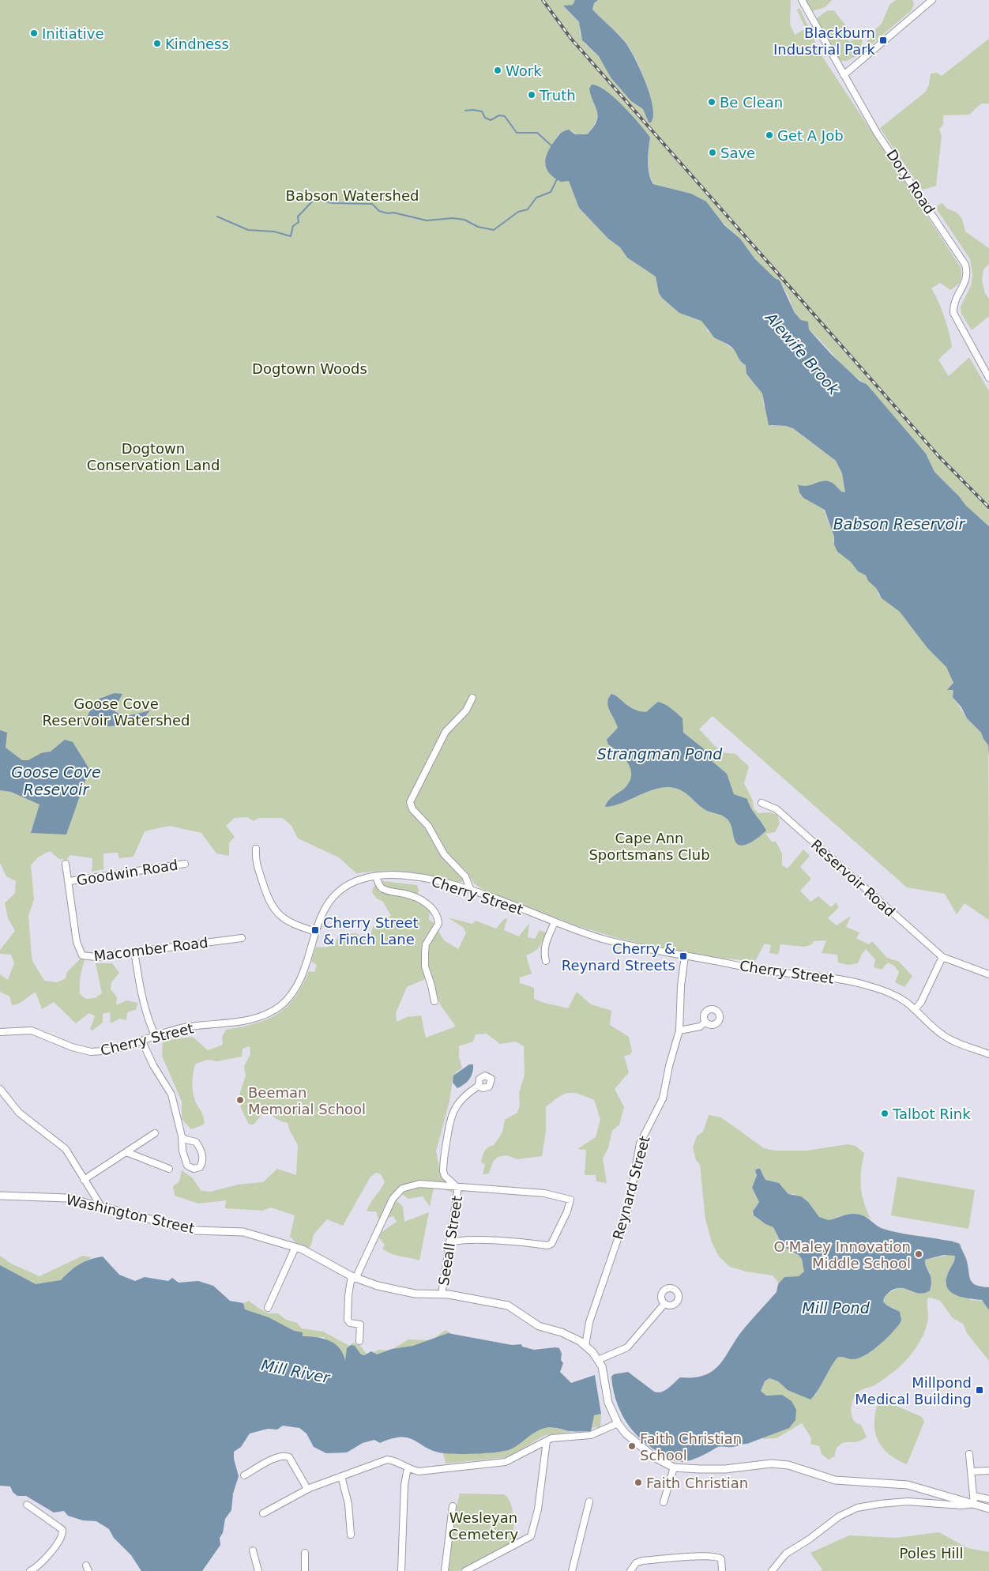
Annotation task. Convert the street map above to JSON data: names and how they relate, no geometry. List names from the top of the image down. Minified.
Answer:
{"streets":{"main road":["Washington Street"],"street":["Dory Road","Goodwin Road","Reservoir Road","Cherry Street","Macomber Road","Reynard Street","Seeall Street"]},"crossings":[["Goodwin Road","Macomber Road"],["Cherry Street","Reynard Street"],["Reynard Street","Washington Street"],["Washington Street","Seeall Street"]],"water":["Alewife Brook","Babson Reservoir","Strangman Pond","Goose Cove Resevoir","Mill Pond","Mill River"],"parks":["Babson Watershed","Dogtown Woods","Dogtown Conservation Land","Goose Cove Reservoir Watershed","Cape Ann Sportsmans Club","Wesleyan Cemetery","Poles Hill"],"places":{"other":["Initiative","Kindness","Work","Truth","Be Clean","Get A Job","Save","Beeman Memorial School","Talbot Rink","O'Maley Innovation Middle School","Faith Christian School","Faith Christian"],"transit":["Blackburn Industrial Park","Cherry Street & Finch Lane","Cherry & Reynard Streets","Millpond Medical Building"]}}
